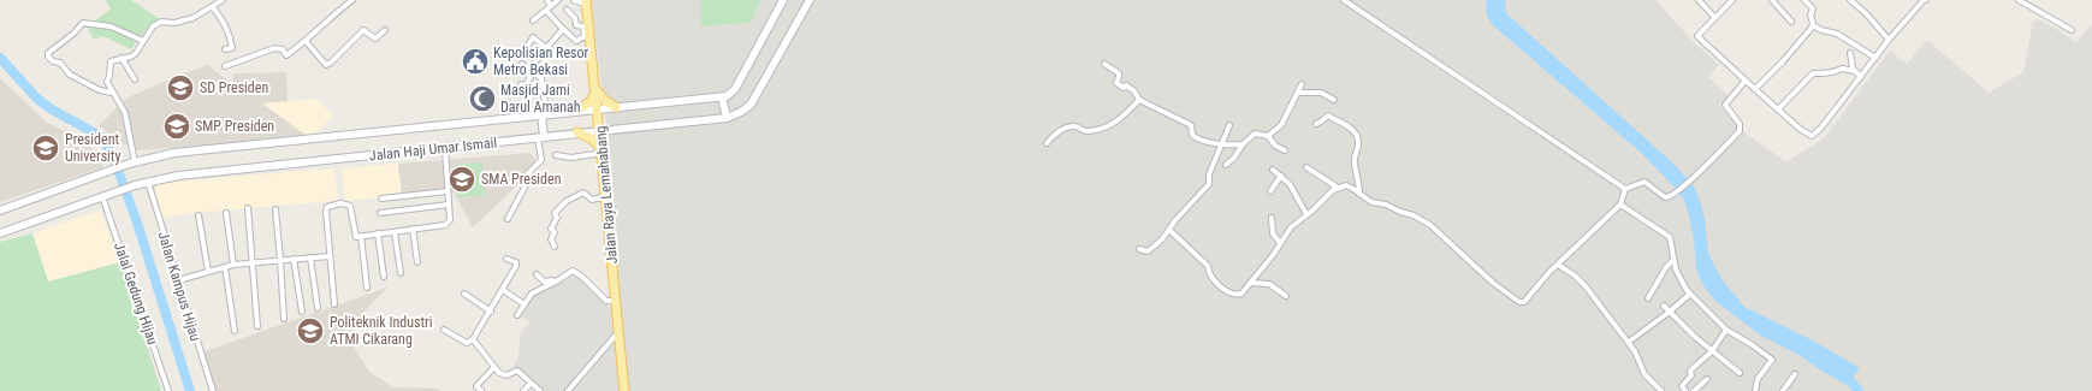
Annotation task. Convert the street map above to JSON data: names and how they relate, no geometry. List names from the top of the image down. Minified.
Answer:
{"streets":{"main road":["Jalan Haji Umar Ismail","Jalan Raya Lemahabang"],"street":["Jalan Kampus Hijau","Jalal Gedung Hijau"]},"crossings":[["Jalan Haji Umar Ismail","Jalan Raya Lemahabang"],["Jalan Haji Umar Ismail","Jalan Kampus Hijau"],["Jalan Haji Umar Ismail","Jalal Gedung Hijau"]],"places":{"public building":["Kepolisian Resor Metro Bekasi"],"school or university":["SD Presiden","SMP Presiden","President University","SMA Presiden","Politeknik Industri ATMI Cikarang"],"mosque":["Masjid Jami Darul Amanah"]}}
